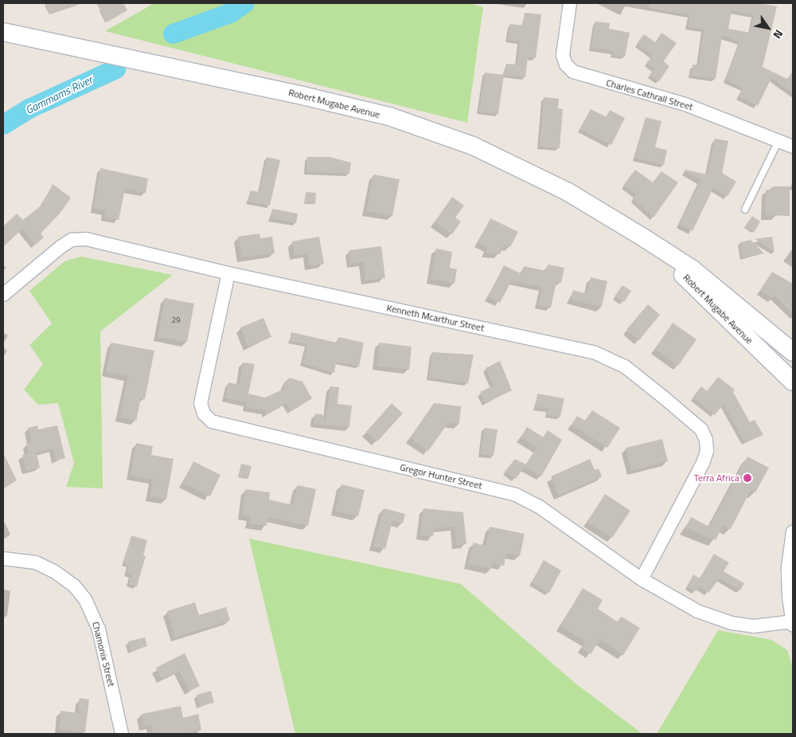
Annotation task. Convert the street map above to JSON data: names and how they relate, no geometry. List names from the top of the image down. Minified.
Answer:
{"streets":{"main road":["Robert Mugabe Avenue"],"street":["Charles Cathrall Street","Kenneth Mcarthur Street","Gregor Hunter Street","Chamonix Street"]},"crossings":[["Kenneth Mcarthur Street","Gregor Hunter Street"]],"water":["Gammams River"],"places":["Terra Africa"],"house_numbers":["29"],"north":"bottom right"}
